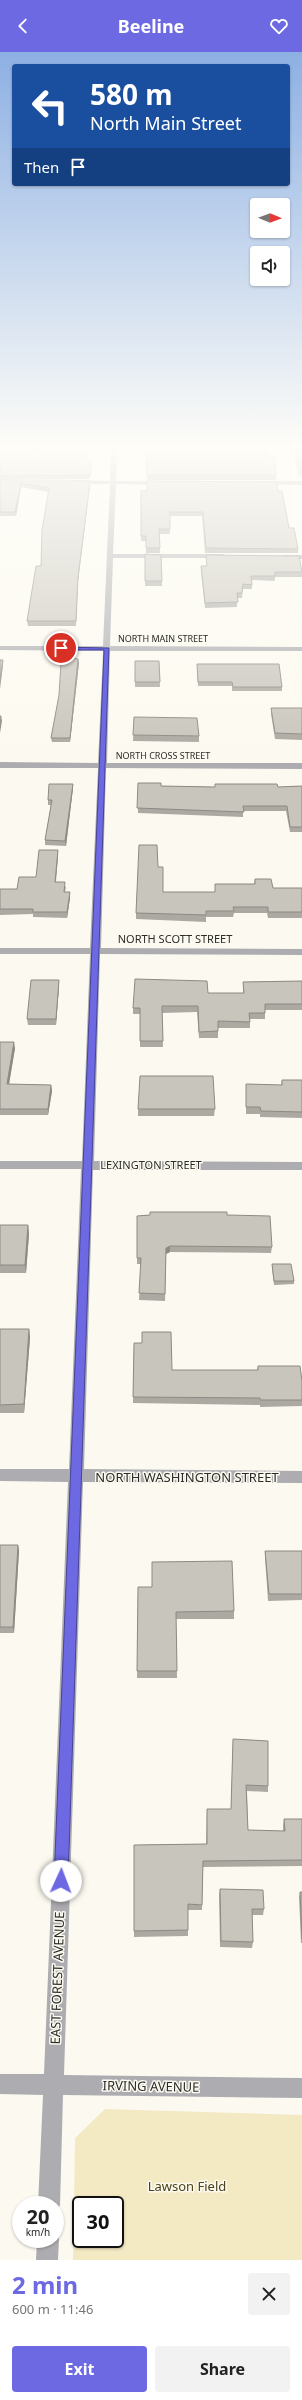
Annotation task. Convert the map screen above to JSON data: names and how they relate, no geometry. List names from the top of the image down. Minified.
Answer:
{"streets":{"street":["NORTH MAIN STREET","NORTH CROSS STREET","NORTH SCOTT STREET","LEXINGTON STREET","NORTH WASHINGTON STREET","EAST FOREST AVENUE","IRVING AVENUE"]},"crossings":[["NORTH MAIN STREET","EAST FOREST AVENUE"],["NORTH CROSS STREET","EAST FOREST AVENUE"],["NORTH SCOTT STREET","EAST FOREST AVENUE"],["LEXINGTON STREET","EAST FOREST AVENUE"],["NORTH WASHINGTON STREET","EAST FOREST AVENUE"],["EAST FOREST AVENUE","IRVING AVENUE"]],"parks":["Lawson Field"],"north":"right","page":{"header":"Beeline","turn":["580 m","North Main Street"],"then":"Then","speed":"20 km/h","limit":"30","heading":["2 min","600 m · 11:46"],"buttons":["Exit","Share"]}}
